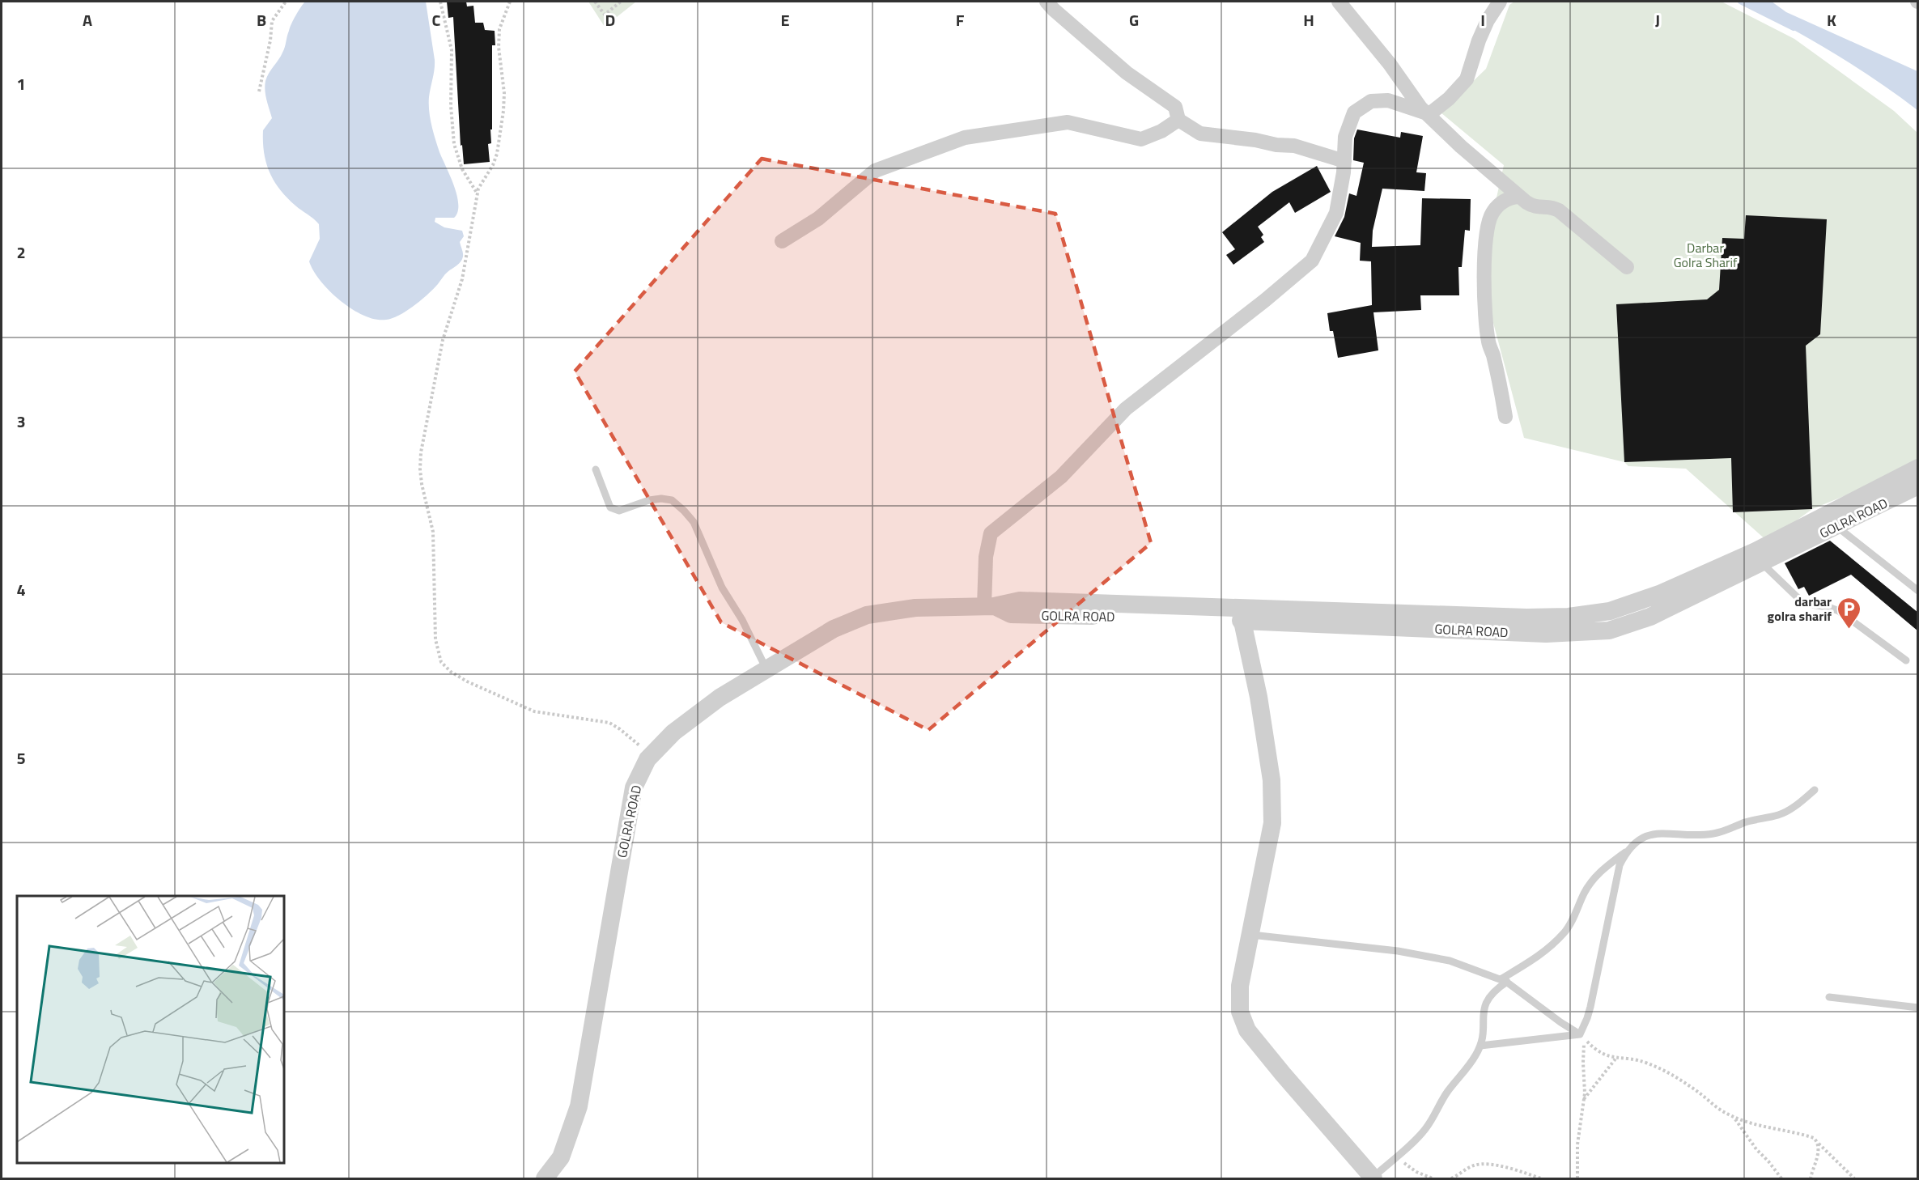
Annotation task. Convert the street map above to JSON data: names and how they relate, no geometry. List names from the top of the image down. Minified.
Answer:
{"streets":{"street":["GOLRA ROAD"]},"parks":["Darbar Golra Sharif"],"places":{"parking":["darbar golra sharif"]},"grid":{"columns":["A","B","C","D","E","F","G","H","I","J","K"],"rows":["1","2","3","4","5"]}}
